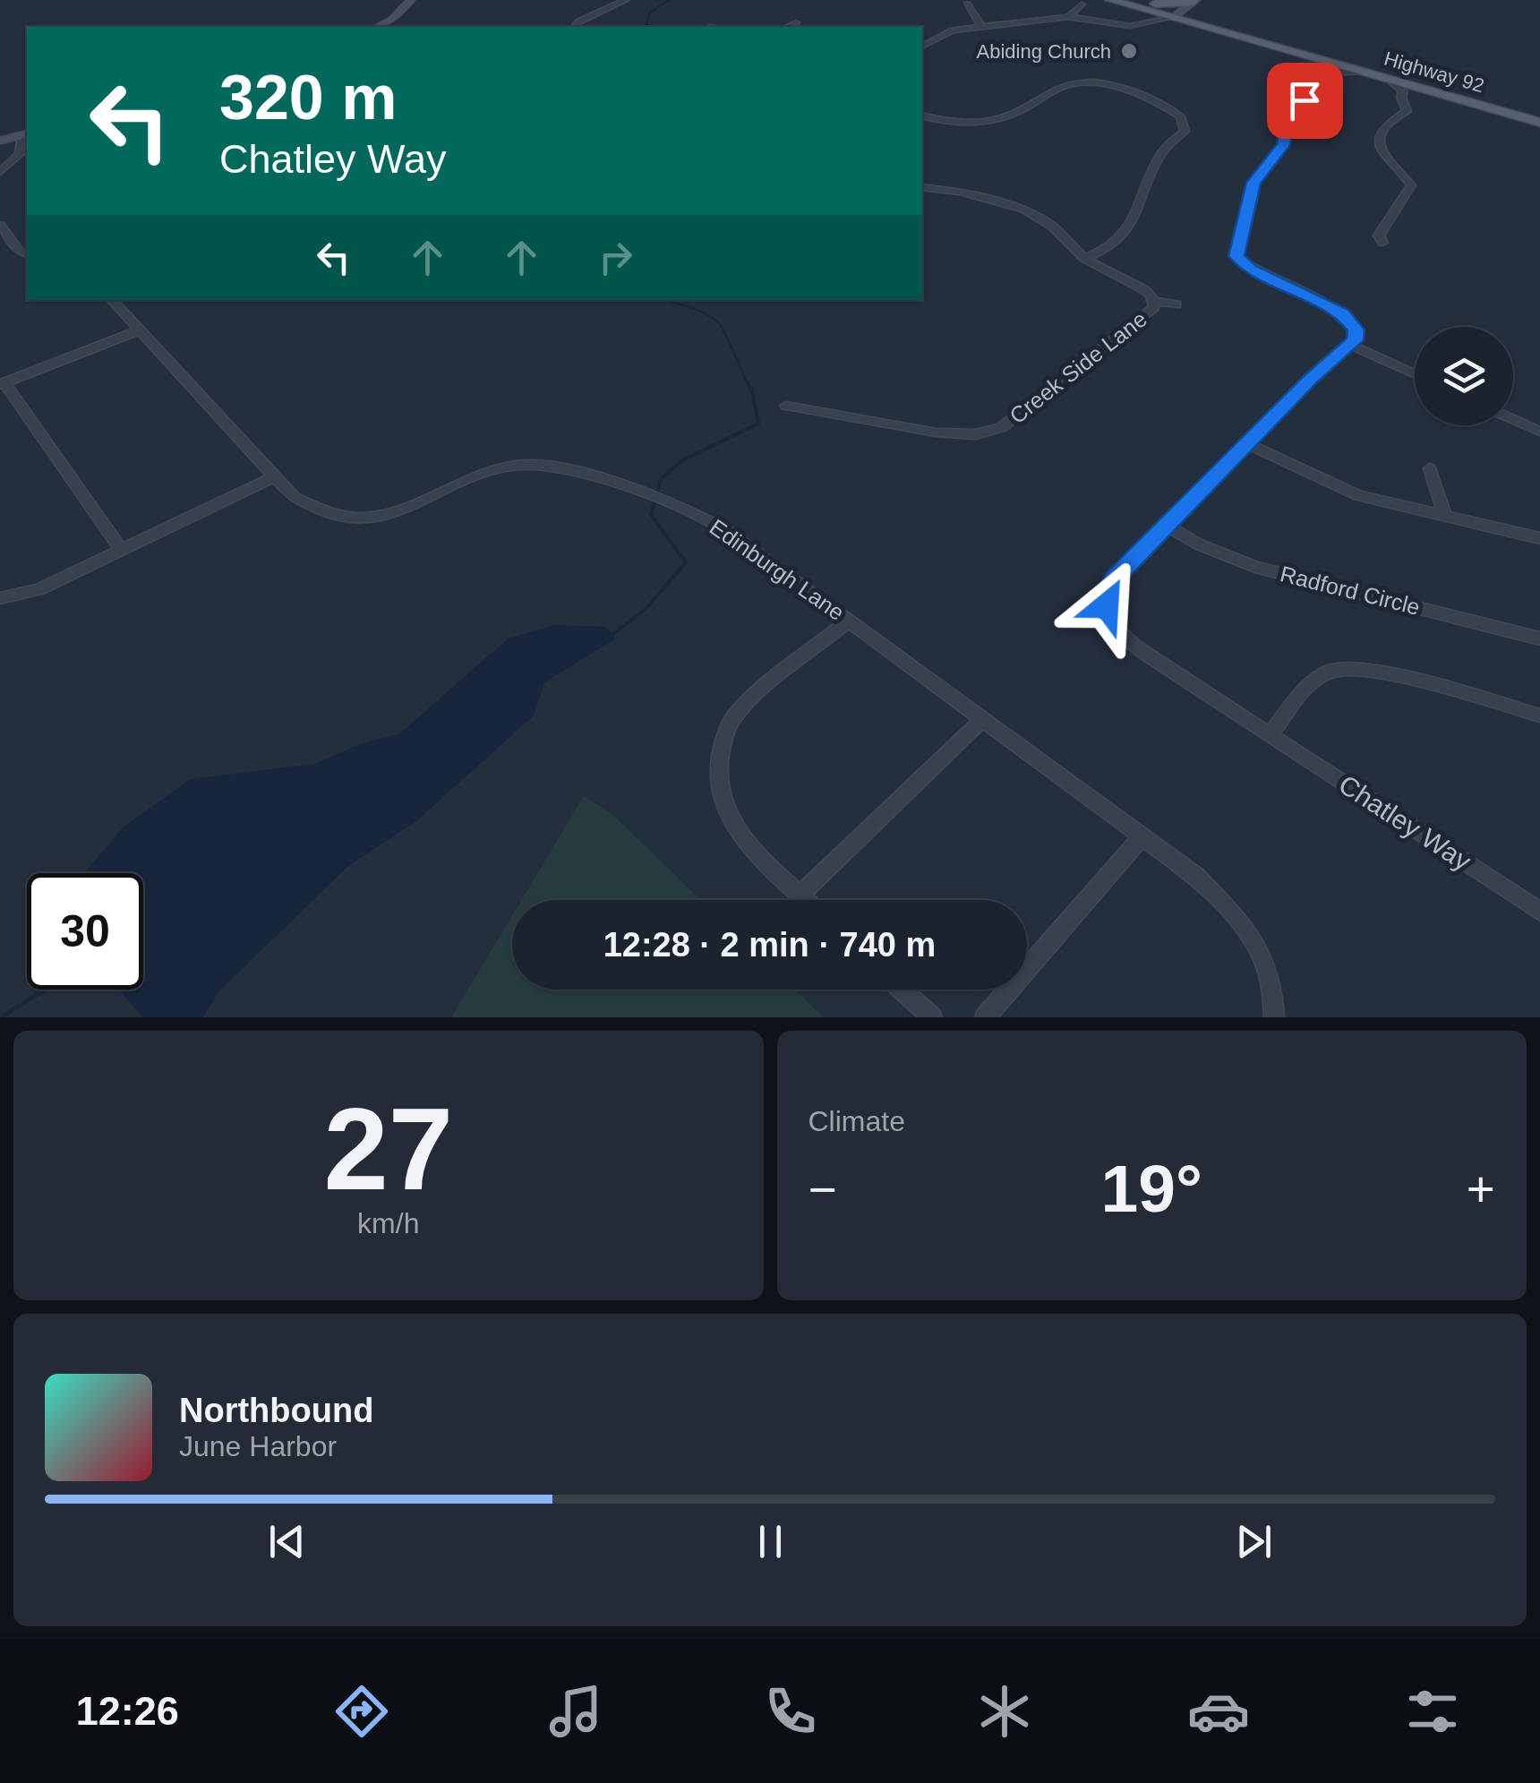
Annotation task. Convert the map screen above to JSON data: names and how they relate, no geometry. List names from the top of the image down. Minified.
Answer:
{"streets":{"main road":["Highway 92"],"street":["Creek Side Lane","Edinburgh Lane","Radford Circle","Chatley Way"]},"crossings":[["Radford Circle","Chatley Way"]],"places":["Abiding Church"],"page":{"turn":["320 m","Chatley Way"],"limit":"30","trip":"12:28 · 2 min · 740 m","tile":[["27","km/h"],"Climate"],"heat":["−","19°","+"],"song":["Northbound","June Harbor"],"tabs":"12:26"}}
